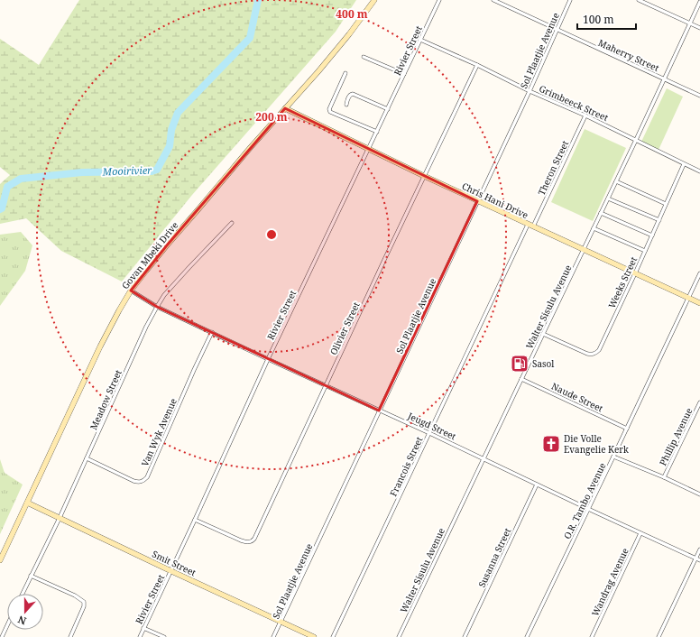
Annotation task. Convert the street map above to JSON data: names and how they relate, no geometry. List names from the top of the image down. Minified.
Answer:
{"streets":{"street":["Rivier Street","Sol Plaatjie Avenue","Maherry Street","Grimbeeck Street","Theron Street","Chris Hani Drive","Govan Mbeki Drive","Weeks Street","Walter Sisulu Avenue","Olivier Street","Naude Street","Meadow Street","Jeugd Street","Van Wyk Avenue","Phillip Avenue","Francois Street","O.R. Tambo Avenue","Susanna Street","Smit Street","Wandrag Avenue"]},"crossings":[["Rivier Street","Grimbeeck Street"],["Rivier Street","Chris Hani Drive"],["Rivier Street","Olivier Street"],["Rivier Street","Jeugd Street"],["Rivier Street","Smit Street"],["Sol Plaatjie Avenue","Maherry Street"],["Sol Plaatjie Avenue","Grimbeeck Street"],["Sol Plaatjie Avenue","Chris Hani Drive"],["Sol Plaatjie Avenue","Jeugd Street"],["Sol Plaatjie Avenue","Smit Street"],["Maherry Street","Walter Sisulu Avenue"],["Grimbeeck Street","Theron Street"],["Grimbeeck Street","Weeks Street"],["Grimbeeck Street","Walter Sisulu Avenue"],["Grimbeeck Street","Olivier Street"],["Theron Street","Chris Hani Drive"],["Theron Street","Francois Street"],["Chris Hani Drive","Govan Mbeki Drive"],["Chris Hani Drive","Weeks Street"],["Chris Hani Drive","Walter Sisulu Avenue"],["Chris Hani Drive","Olivier Street"],["Chris Hani Drive","Francois Street"],["Chris Hani Drive","O.R. Tambo Avenue"],["Govan Mbeki Drive","Jeugd Street"],["Govan Mbeki Drive","Smit Street"],["Weeks Street","Walter Sisulu Avenue"],["Walter Sisulu Avenue","Naude Street"],["Walter Sisulu Avenue","Jeugd Street"],["Olivier Street","Jeugd Street"],["Naude Street","O.R. Tambo Avenue"],["Meadow Street","Jeugd Street"],["Meadow Street","Van Wyk Avenue"],["Meadow Street","Smit Street"],["Jeugd Street","Van Wyk Avenue"],["Jeugd Street","Francois Street"],["Jeugd Street","O.R. Tambo Avenue"],["Jeugd Street","Susanna Street"],["Jeugd Street","Wandrag Avenue"]],"water":["Mooirivier"],"places":{"fuel station":["Sasol"],"church":["Die Volle Evangelie Kerk"]},"scale_bar":"100 m","north":"bottom","rings":["400 m","200 m"]}
